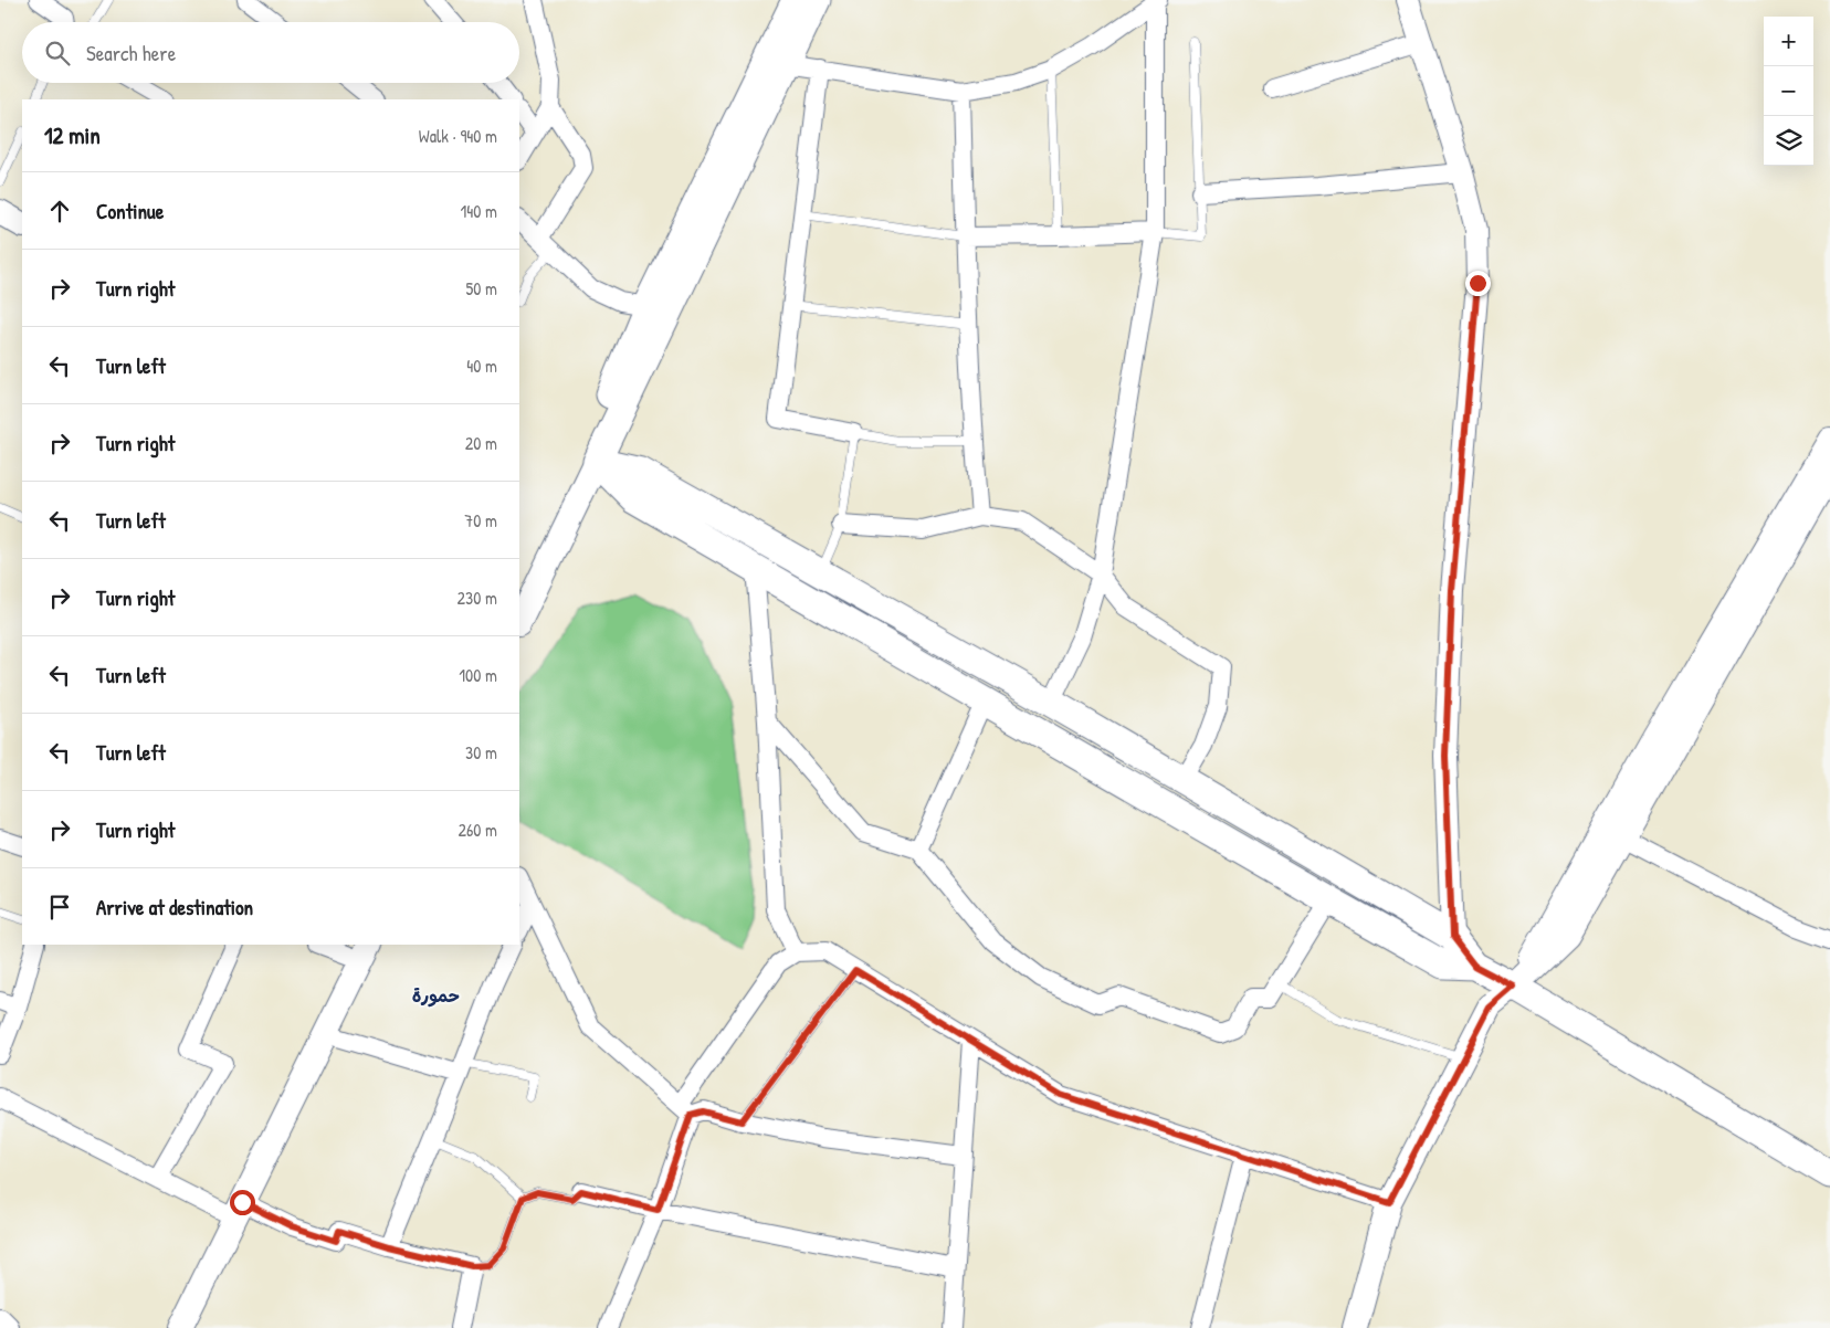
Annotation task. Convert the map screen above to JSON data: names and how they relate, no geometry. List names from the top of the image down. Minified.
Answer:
{"districts":["حمورة"],"page":{"map_buttons":["+","−"],"search":"Search here","heading":["12 min","Walk · 940 m"],"list":[["Continue","140 m"],["Turn right","50 m"],["Turn left","40 m"],["Turn right","20 m"],["Turn left","70 m"],["Turn right","230 m"],["Turn left","100 m"],["Turn left","30 m"],["Turn right","260 m"],"Arrive at destination"]}}
